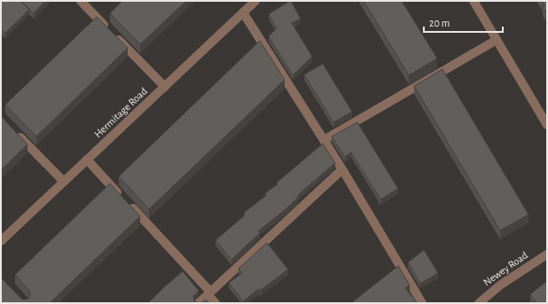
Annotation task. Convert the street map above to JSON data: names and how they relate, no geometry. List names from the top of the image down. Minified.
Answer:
{"streets":{"street":["Hermitage Road","Newey Road"]},"scale_bar":"20 m"}
